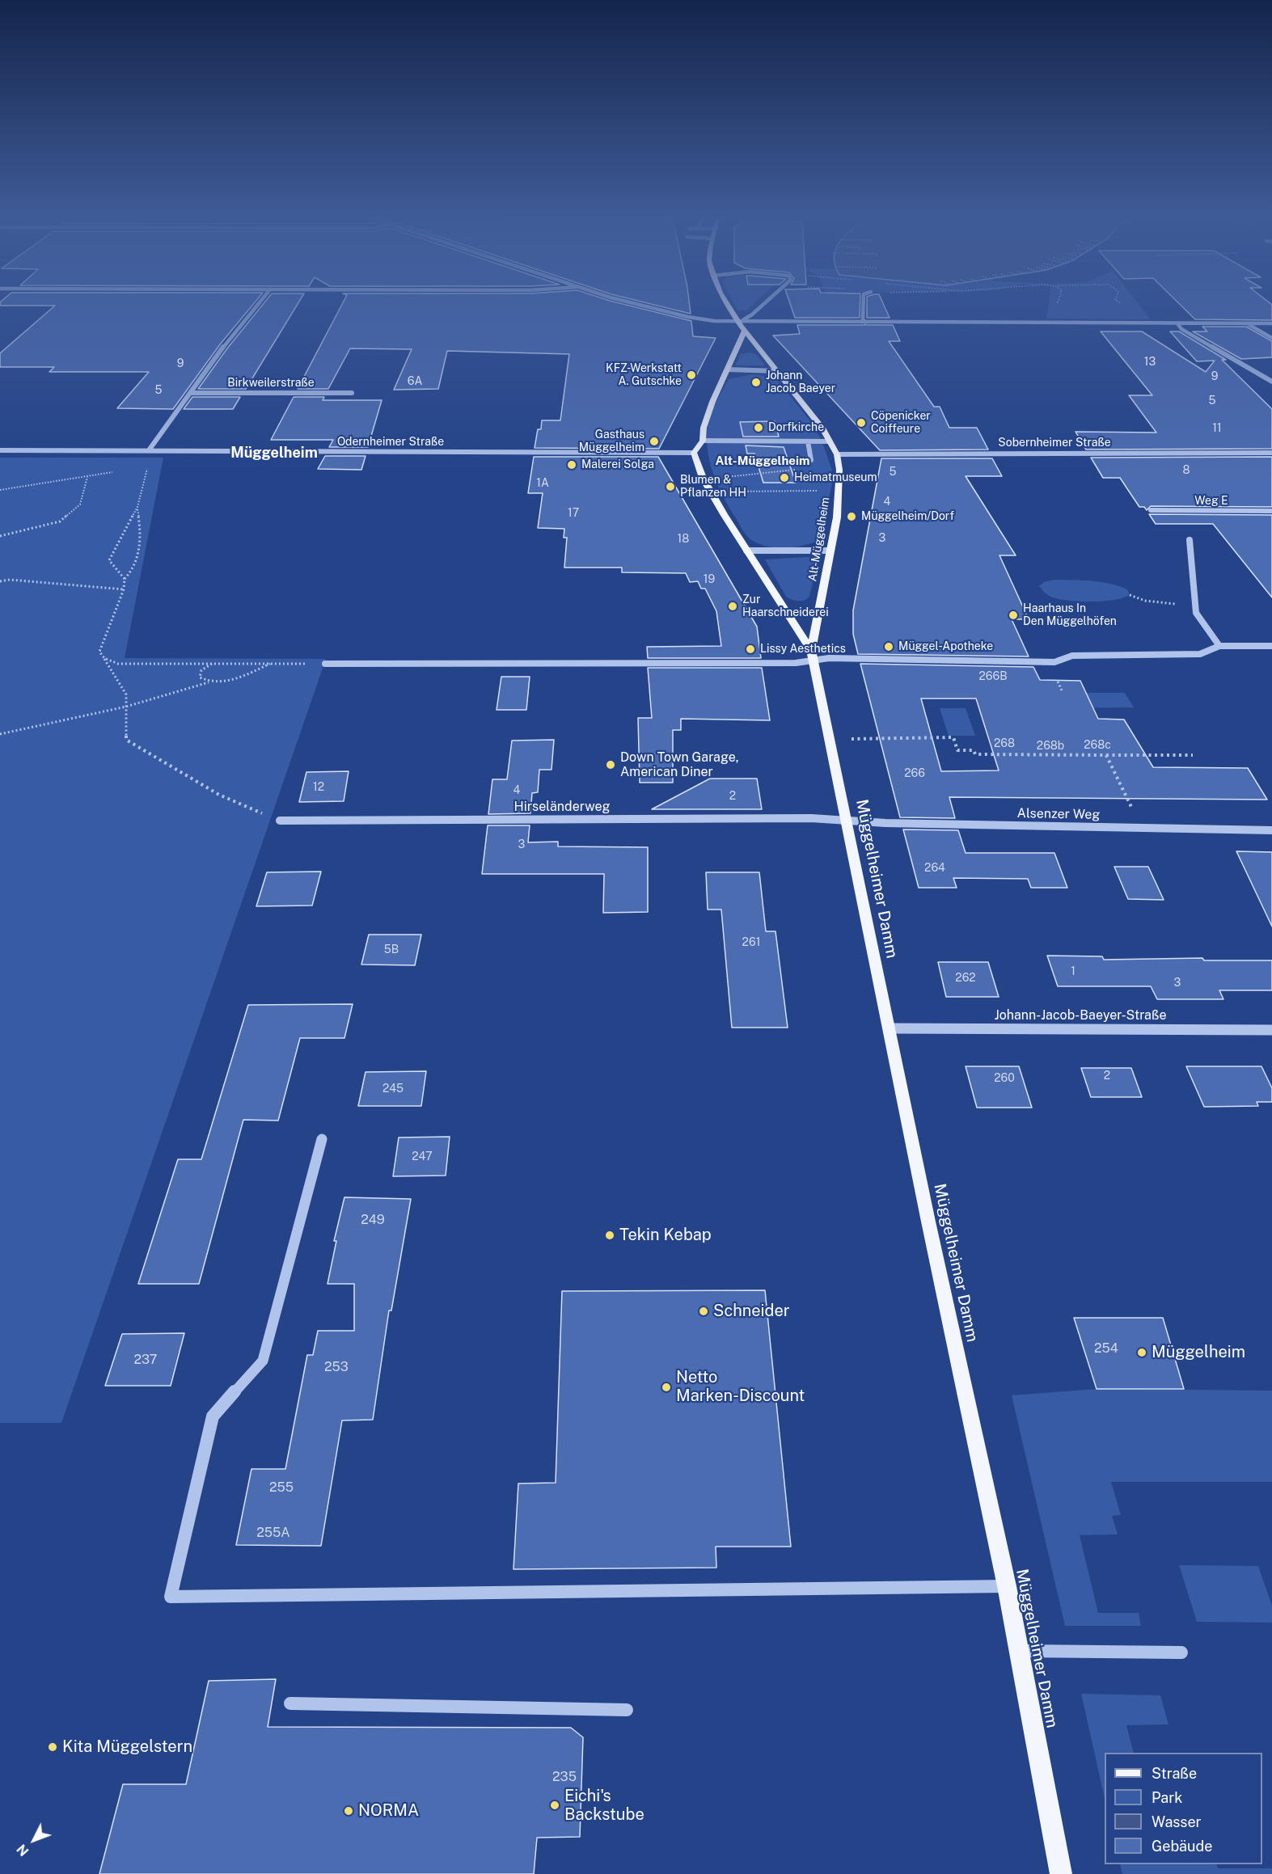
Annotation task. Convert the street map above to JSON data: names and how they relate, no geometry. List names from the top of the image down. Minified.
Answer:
{"streets":{"main road":["Alt-Müggelheim","Müggelheimer Damm"],"street":["Birkweilerstraße","Odernheimer Straße","Sobernheimer Straße","Weg E","Hirseländerweg","Alsenzer Weg","Johann-Jacob-Baeyer-Straße"]},"crossings":[["Sobernheimer Straße","Alt-Müggelheim"],["Alt-Müggelheim","Müggelheimer Damm"],["Hirseländerweg","Alsenzer Weg"],["Hirseländerweg","Müggelheimer Damm"],["Alsenzer Weg","Müggelheimer Damm"],["Müggelheimer Damm","Johann-Jacob-Baeyer-Straße"]],"districts":["Müggelheim","Alt-Müggelheim"],"places":["KFZ-Werkstatt A. Gutschke","Johann Jacob Baeyer","Cöpenicker Coiffeure","Dorfkirche","Gasthaus Müggelheim","Malerei Solga","Heimatmuseum","Blumen & Pflanzen HH","Müggelheim/Dorf","Zur Haarschneiderei","Haarhaus In Den Müggelhöfen","Müggel-Apotheke","Lissy Aesthetics","Down Town Garage, American Diner","Tekin Kebap","Schneider","Müggelheim","Netto Marken-Discount","Kita Müggelstern","Eichi's Backstube","NORMA"],"house_numbers":["13","9","9","6A","5","5","11","8","5","1A","4","17","3","18","19","266B","268","268c","268b","266","12","4","2","3","264","261","5B","1","262","3","2","260","245","247","249","254","237","253","255","255A","235"],"legend":["Straße","Park","Wasser","Gebäude"],"north":"bottom left"}
